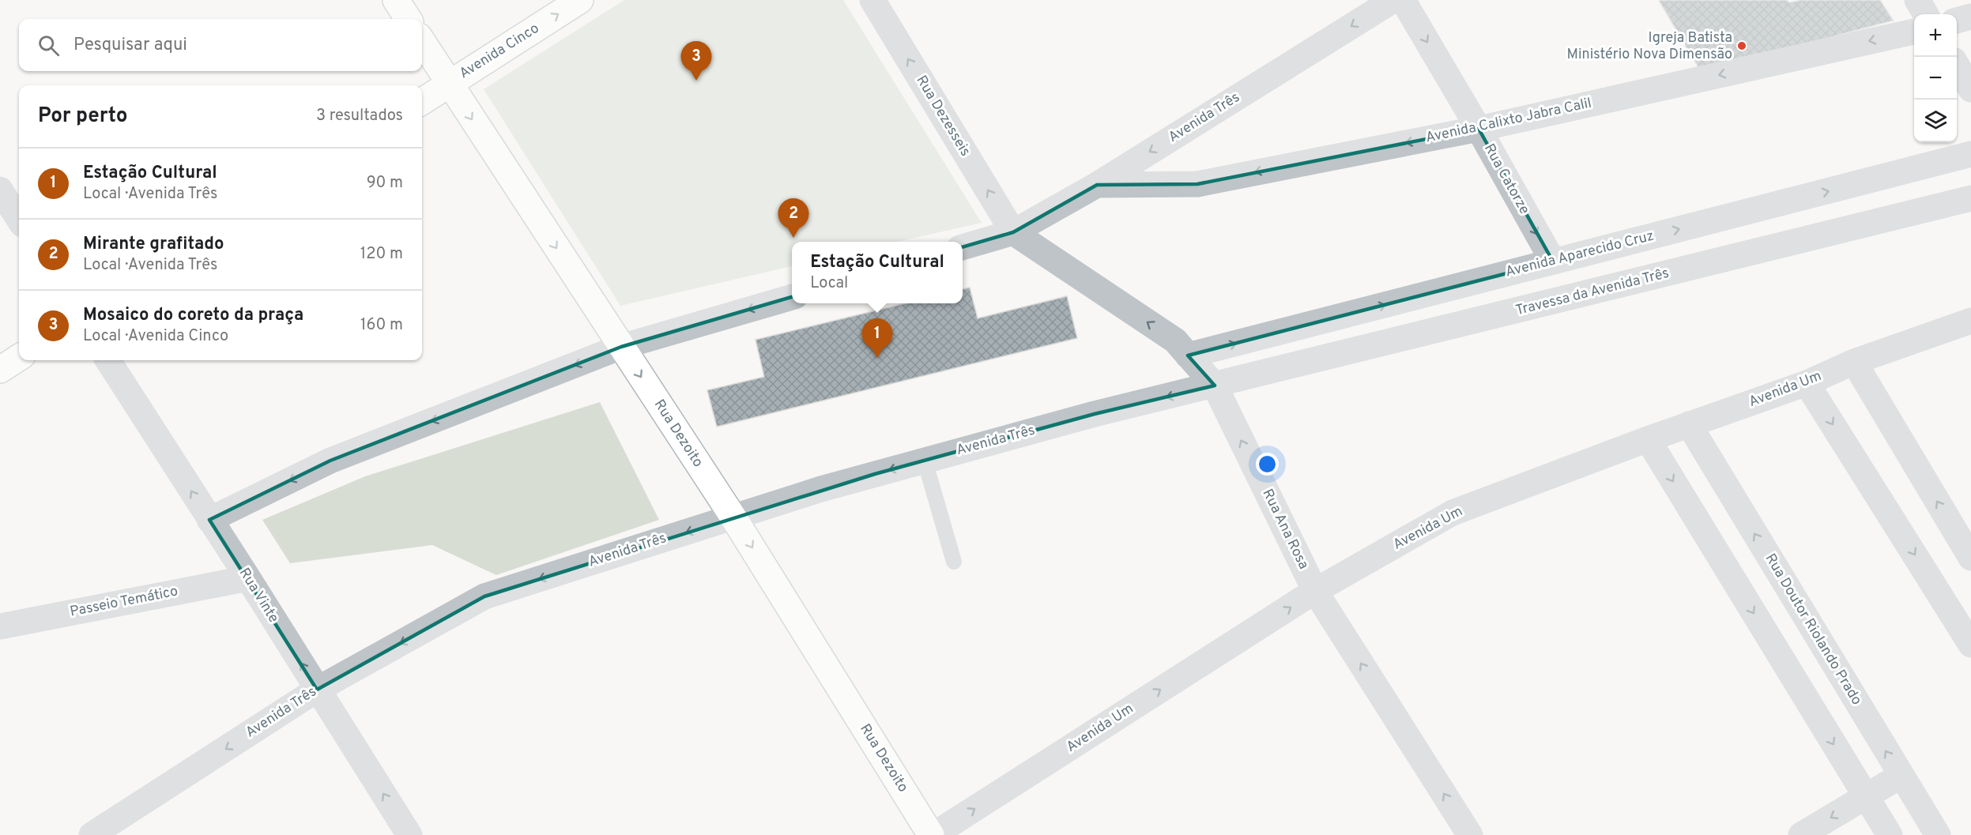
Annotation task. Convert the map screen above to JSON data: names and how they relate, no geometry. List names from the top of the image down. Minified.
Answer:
{"streets":{"street":["Avenida Cinco","Rua Dezesseis","Avenida Três","Avenida Calixto Jabra Calil","Rua Catorze","Avenida Aparecido Cruz","Travessa da Avenida Três","Avenida Um","Rua Dezoito","Rua Ana Rosa","Rua Vinte","Passeio Temático","Rua Doutor Riolando Prado"]},"crossings":[["Avenida Cinco","Rua Dezoito"],["Rua Dezesseis","Avenida Três"],["Rua Dezesseis","Rua Ana Rosa"],["Avenida Três","Avenida Calixto Jabra Calil"],["Avenida Três","Travessa da Avenida Três"],["Avenida Três","Rua Dezoito"],["Avenida Três","Rua Ana Rosa"],["Avenida Três","Rua Vinte"],["Avenida Calixto Jabra Calil","Rua Catorze"],["Rua Catorze","Avenida Aparecido Cruz"],["Avenida Aparecido Cruz","Rua Ana Rosa"],["Travessa da Avenida Três","Rua Ana Rosa"],["Avenida Um","Rua Dezoito"],["Avenida Um","Rua Ana Rosa"],["Avenida Um","Rua Doutor Riolando Prado"],["Rua Vinte","Passeio Temático"]],"one_way":["Avenida Cinco","Rua Dezesseis","Avenida Calixto Jabra Calil","Rua Catorze","Avenida Aparecido Cruz","Avenida Um","Rua Dezoito","Rua Ana Rosa","Rua Vinte"],"places":["Igreja Batista Ministério Nova Dimensão"],"page":{"map_buttons":["+","−"],"search":"Pesquisar aqui","pins":["3","2","1"],"heading":["Por perto","3 resultados"],"list":[{"mark":"1","name":"Estação Cultural","note":"Local · Avenida Três","value":"90 m"},{"mark":"2","name":"Mirante grafitado","note":"Local · Avenida Três","value":"120 m"},{"mark":"3","name":"Mosaico do coreto da praça","note":"Local · Avenida Cinco","value":"160 m"}],"popup":["Estação Cultural","Local"]}}
